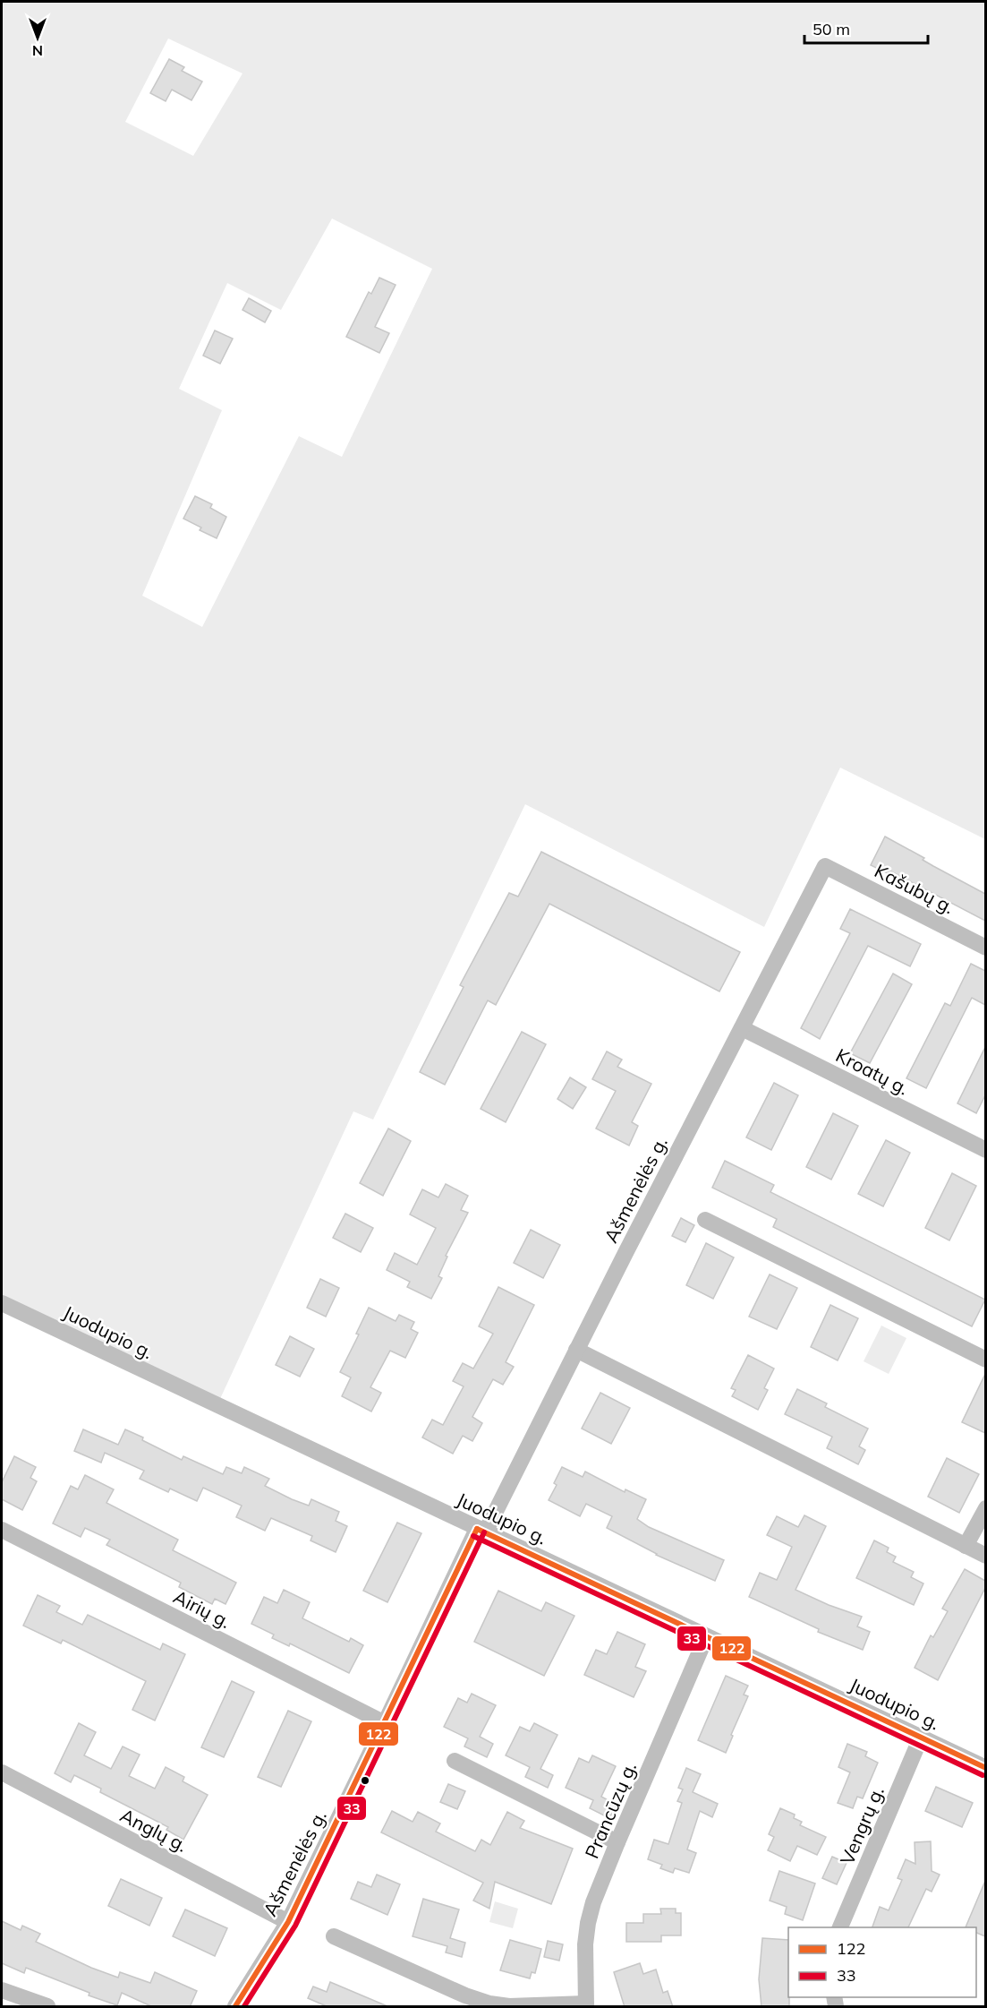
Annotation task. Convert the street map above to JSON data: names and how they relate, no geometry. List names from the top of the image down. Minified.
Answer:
{"streets":{"street":["Kašubų g.","Kroatų g.","Ašmenėlės g.","Juodupio g.","Airių g.","Prancūzų g.","Vengrų g.","Anglų g."]},"crossings":[["Kašubų g.","Ašmenėlės g."],["Kroatų g.","Ašmenėlės g."],["Ašmenėlės g.","Juodupio g."],["Ašmenėlės g.","Airių g."],["Ašmenėlės g.","Anglų g."],["Juodupio g.","Prancūzų g."],["Juodupio g.","Vengrų g."]],"lines":["transit line 122","transit line 33"],"legend":["122","33"],"scale_bar":"50 m","north":"bottom"}
